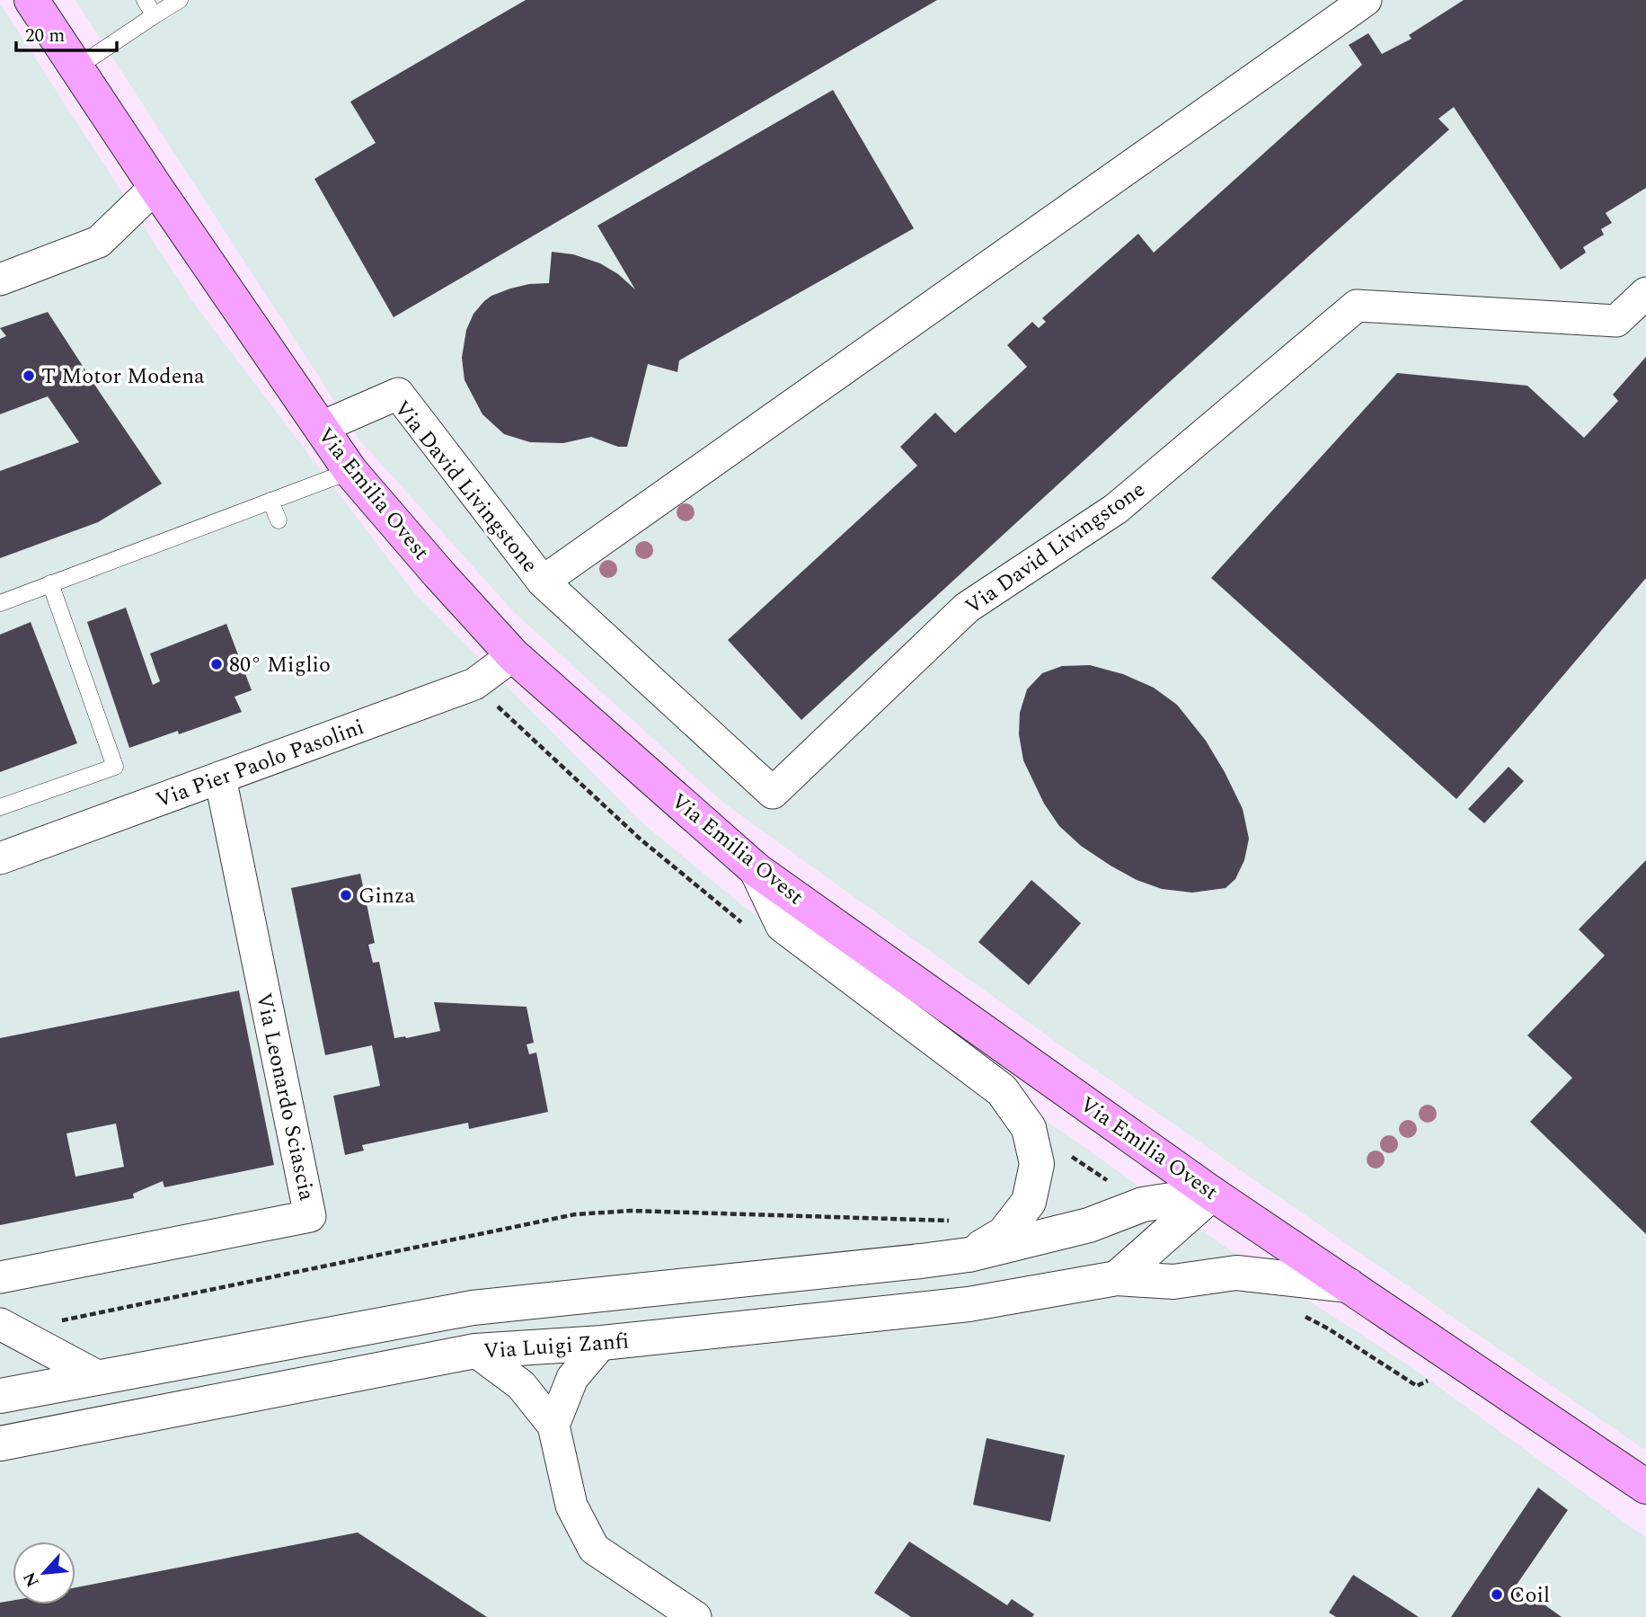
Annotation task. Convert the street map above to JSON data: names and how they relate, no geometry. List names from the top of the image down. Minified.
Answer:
{"streets":{"main road":["Via Emilia Ovest"],"street":["Via David Livingstone","Via Pier Paolo Pasolini","Via Leonardo Sciascia","Via Luigi Zanfi"]},"crossings":[["Via David Livingstone","Via Emilia Ovest"],["Via Emilia Ovest","Via Pier Paolo Pasolini"],["Via Emilia Ovest","Via Luigi Zanfi"],["Via Pier Paolo Pasolini","Via Leonardo Sciascia"]],"places":["T Motor Modena","80° Miglio","Ginza","Coil"],"scale_bar":"20 m","north":"bottom left"}
